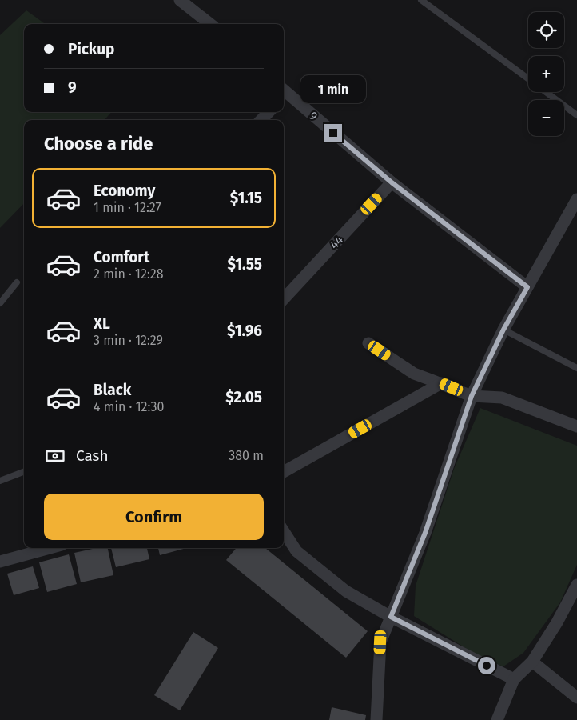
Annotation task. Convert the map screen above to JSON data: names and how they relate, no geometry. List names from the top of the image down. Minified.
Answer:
{"streets":{"street":["9","44"]},"crossings":[["9","44"]],"page":{"map_buttons":["+","−"],"banner":["Pickup","9"],"bubble":"1 min","heading":"Choose a ride","list":[{"name":"Economy","note":"1 min · 12:27","value":"$1.15"},{"name":"Comfort","note":"2 min · 12:28","value":"$1.55"},{"name":"XL","note":"3 min · 12:29","value":"$1.96"},{"name":"Black","note":"4 min · 12:30","value":"$2.05"}],"pay":["Cash","380 m"],"buttons":"Confirm"}}
